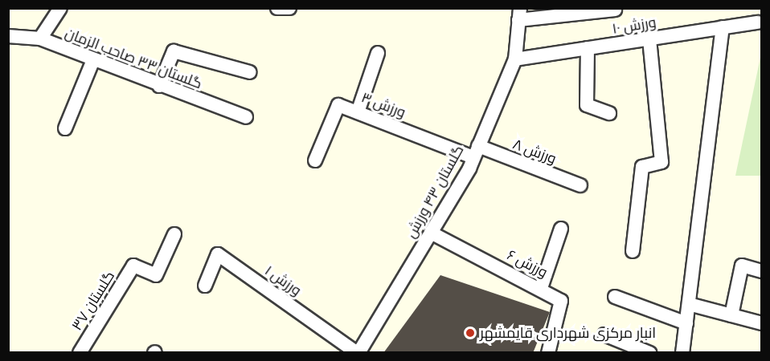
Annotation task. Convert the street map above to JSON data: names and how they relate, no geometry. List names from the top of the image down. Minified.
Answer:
{"streets":{"street":["ورزش ۱۰","گلستان ۳۳ صاحب الزمان","ورزش ۳","ورزش ۸","گلستان ۴۳ ورزش","ورزش ۶","ورزش ۱","گلستان ۳۷"]},"crossings":[["ورزش ۱۰","گلستان ۴۳ ورزش"],["ورزش ۳","ورزش ۸"],["ورزش ۳","گلستان ۴۳ ورزش"],["ورزش ۸","گلستان ۴۳ ورزش"],["گلستان ۴۳ ورزش","ورزش ۶"],["گلستان ۴۳ ورزش","ورزش ۱"]],"places":["انبار مرکزی شهرداری قایمشهر"]}
